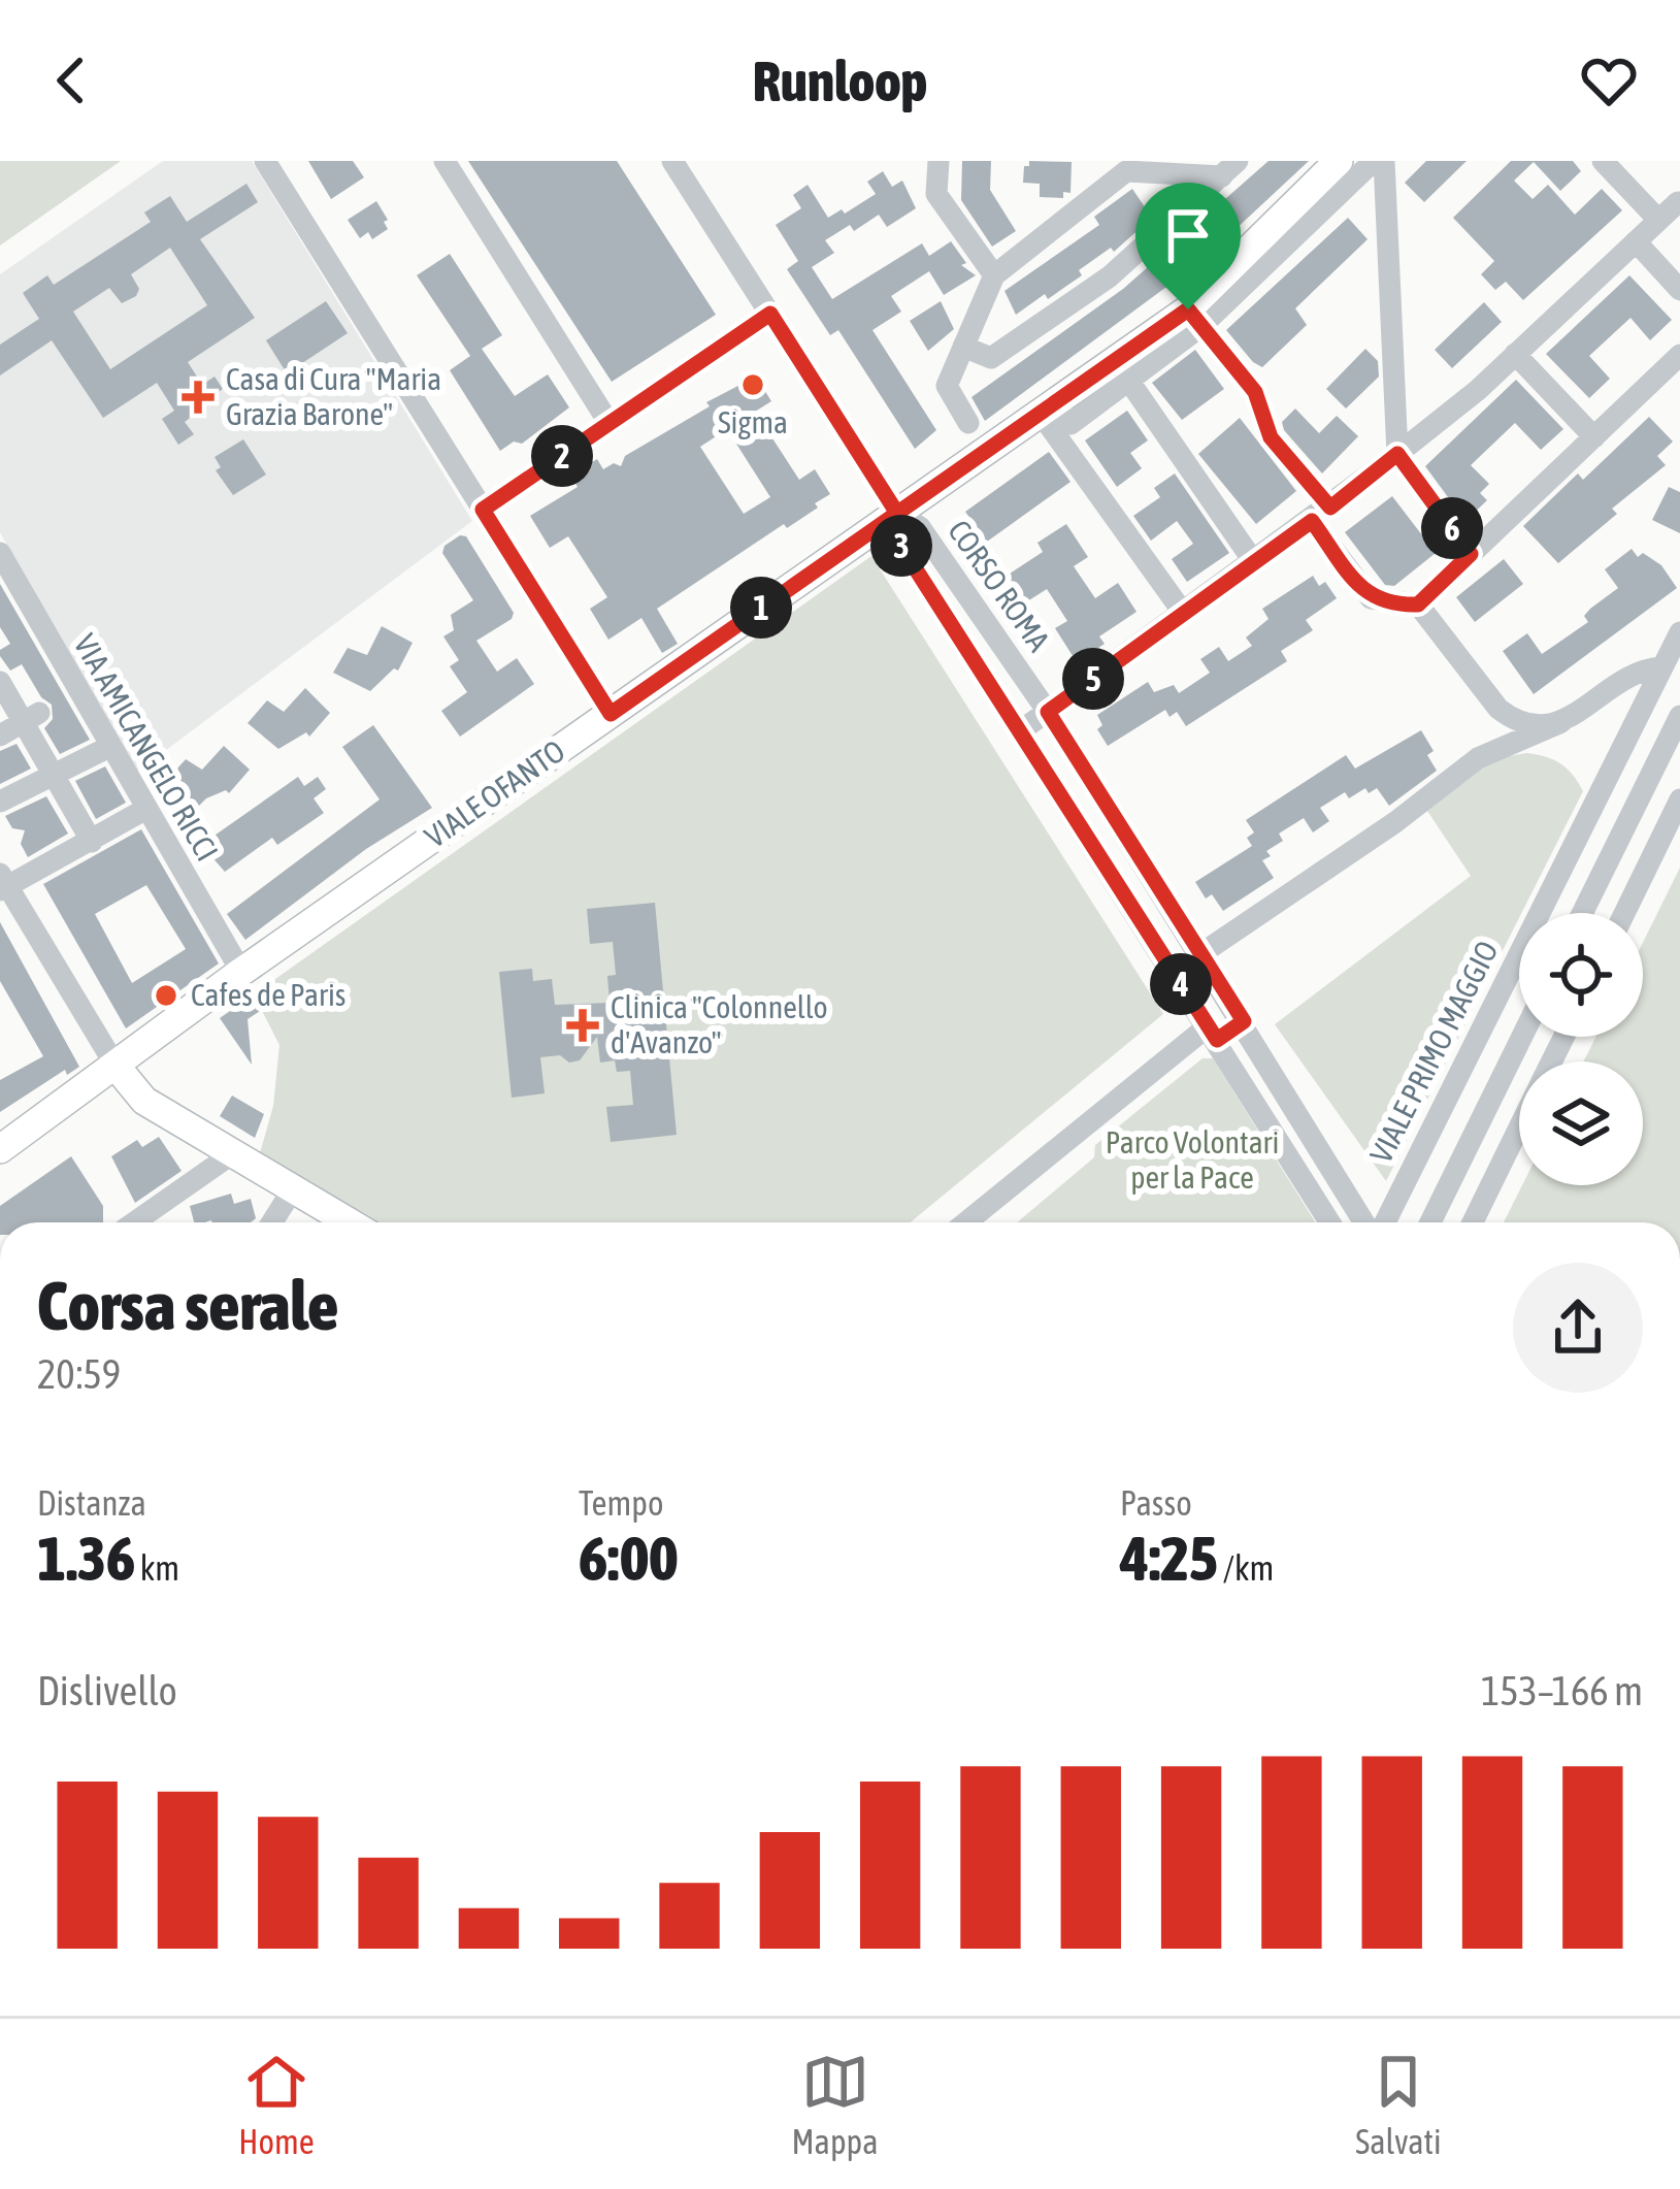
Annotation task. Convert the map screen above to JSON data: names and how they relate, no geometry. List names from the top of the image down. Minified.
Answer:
{"streets":{"main road":["VIALE OFANTO"],"street":["CORSO ROMA","VIA AMICANGELO RICCI","VIALE PRIMO MAGGIO"]},"crossings":[["CORSO ROMA","VIALE OFANTO"],["VIA AMICANGELO RICCI","VIALE OFANTO"]],"parks":["Parco Volontari per la Pace"],"places":{"other":["Sigma","Cafes de Paris"],"health":["Casa di Cura \"Maria Grazia Barone\"","Clinica \"Colonnello d'Avanzo\""]},"page":{"header":"Runloop","pins":["2","6","3","1","5","4"],"heading":["Corsa serale","20:59"],"stats":[["Distanza","1.36 km"],["Tempo","6:00"],["Passo","4:25 /km"]],"chart":["Dislivello","153–166 m"],"tabs":["Home","Mappa","Salvati"]}}
